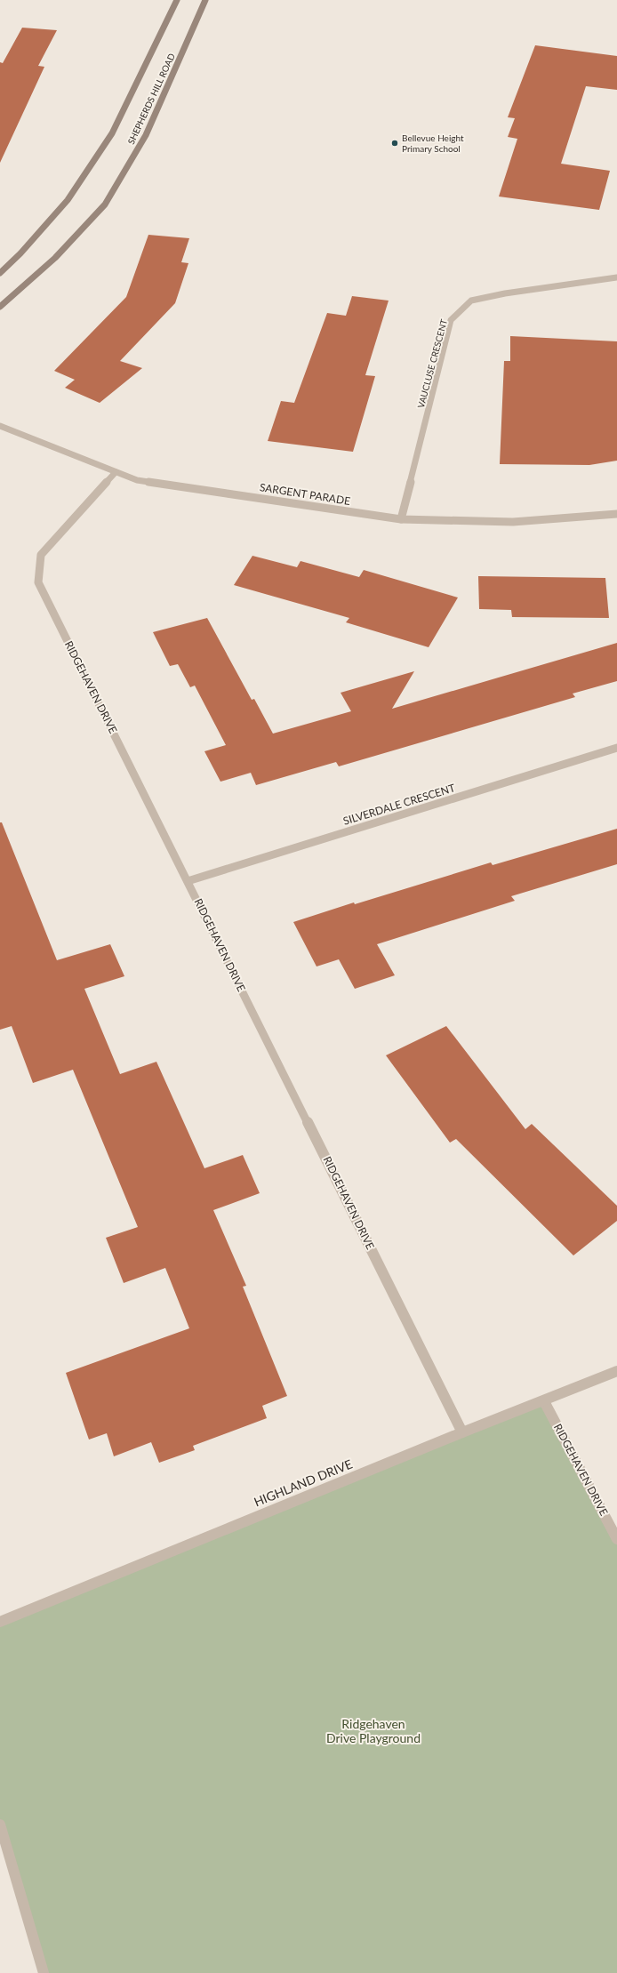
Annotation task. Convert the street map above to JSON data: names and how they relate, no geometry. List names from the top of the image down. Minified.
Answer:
{"streets":{"main road":["SHEPHERDS HILL ROAD"],"street":["VAUCLUSE CRESCENT","SARGENT PARADE","RIDGEHAVEN DRIVE","SILVERDALE CRESCENT","HIGHLAND DRIVE"]},"crossings":[["VAUCLUSE CRESCENT","SARGENT PARADE"],["SARGENT PARADE","RIDGEHAVEN DRIVE"],["RIDGEHAVEN DRIVE","SILVERDALE CRESCENT"],["RIDGEHAVEN DRIVE","HIGHLAND DRIVE"]],"parks":["Ridgehaven Drive Playground"],"places":["Bellevue Height Primary School"]}
